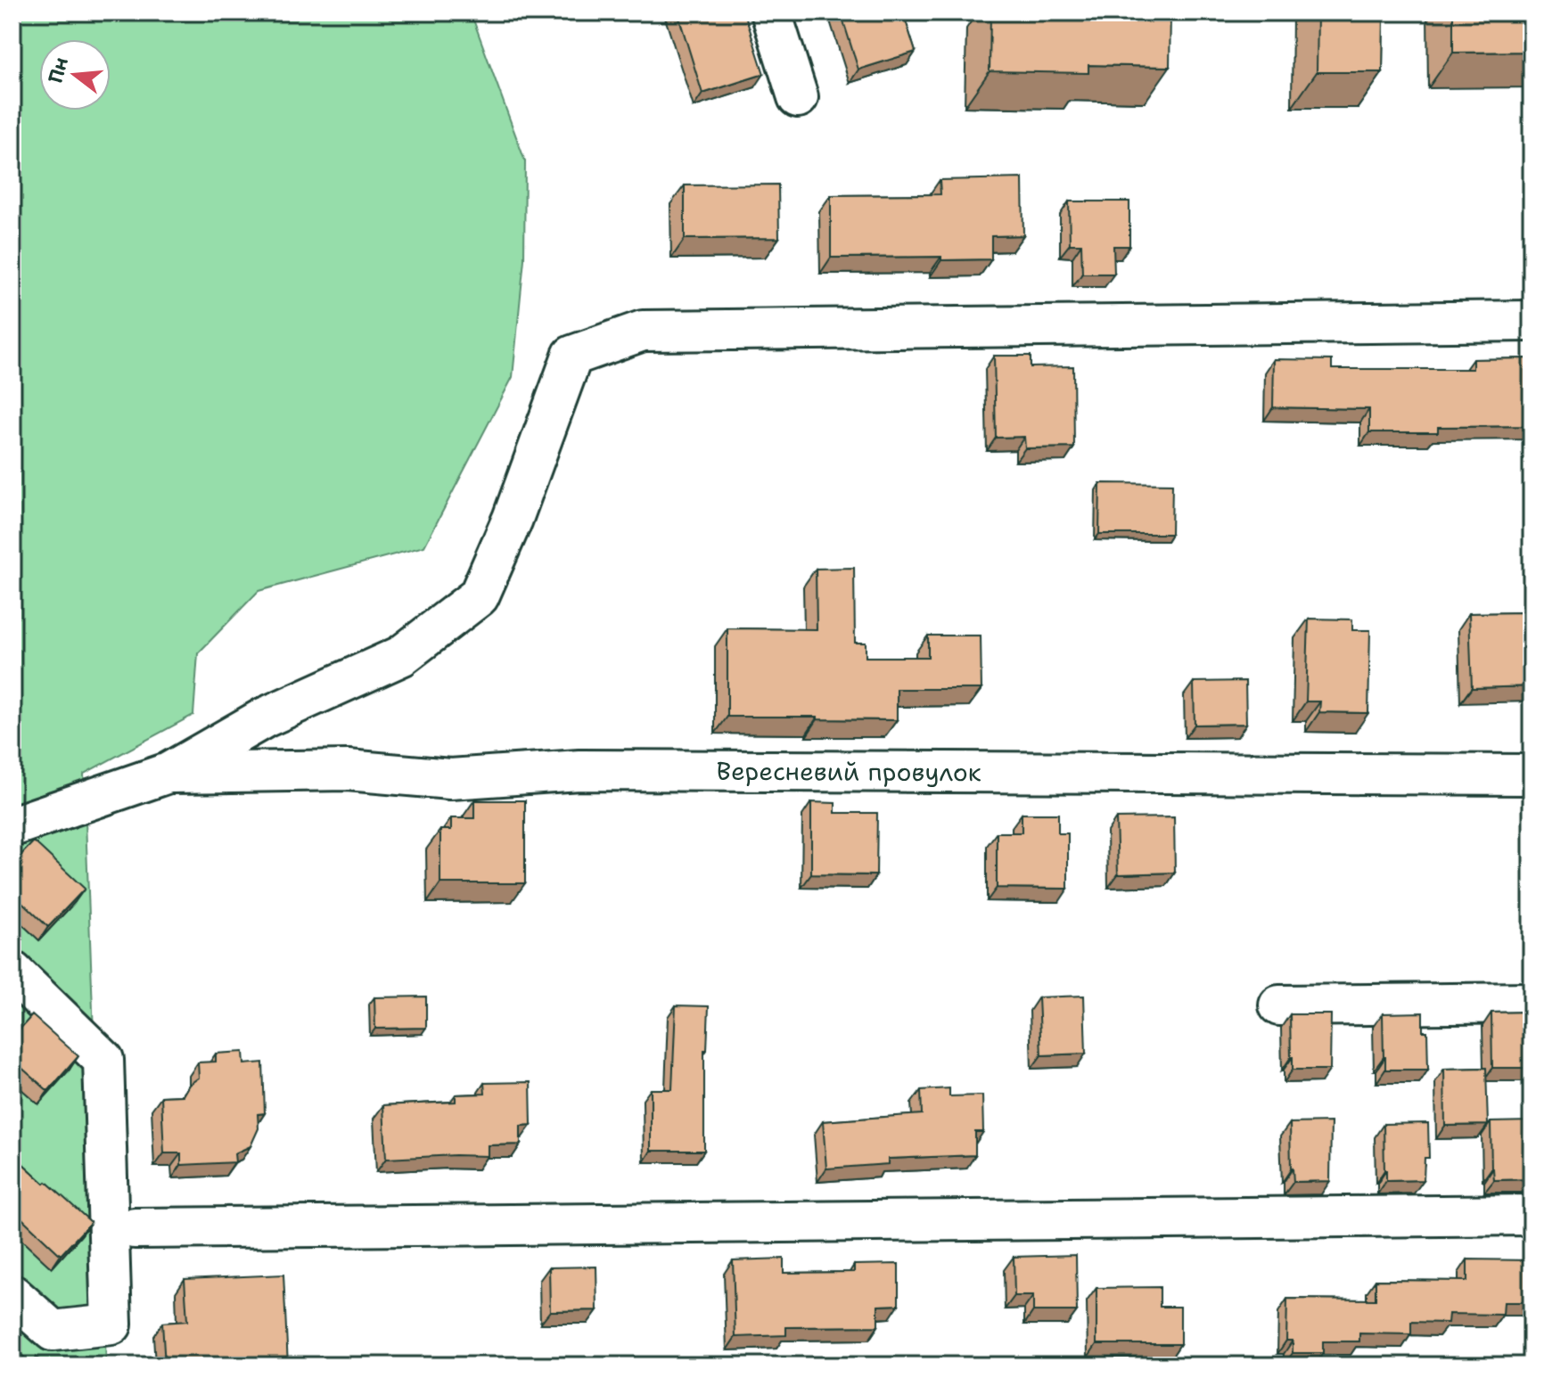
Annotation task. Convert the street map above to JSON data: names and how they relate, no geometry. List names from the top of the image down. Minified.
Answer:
{"streets":{"street":["Вересневий провулок"]},"north":"left"}
